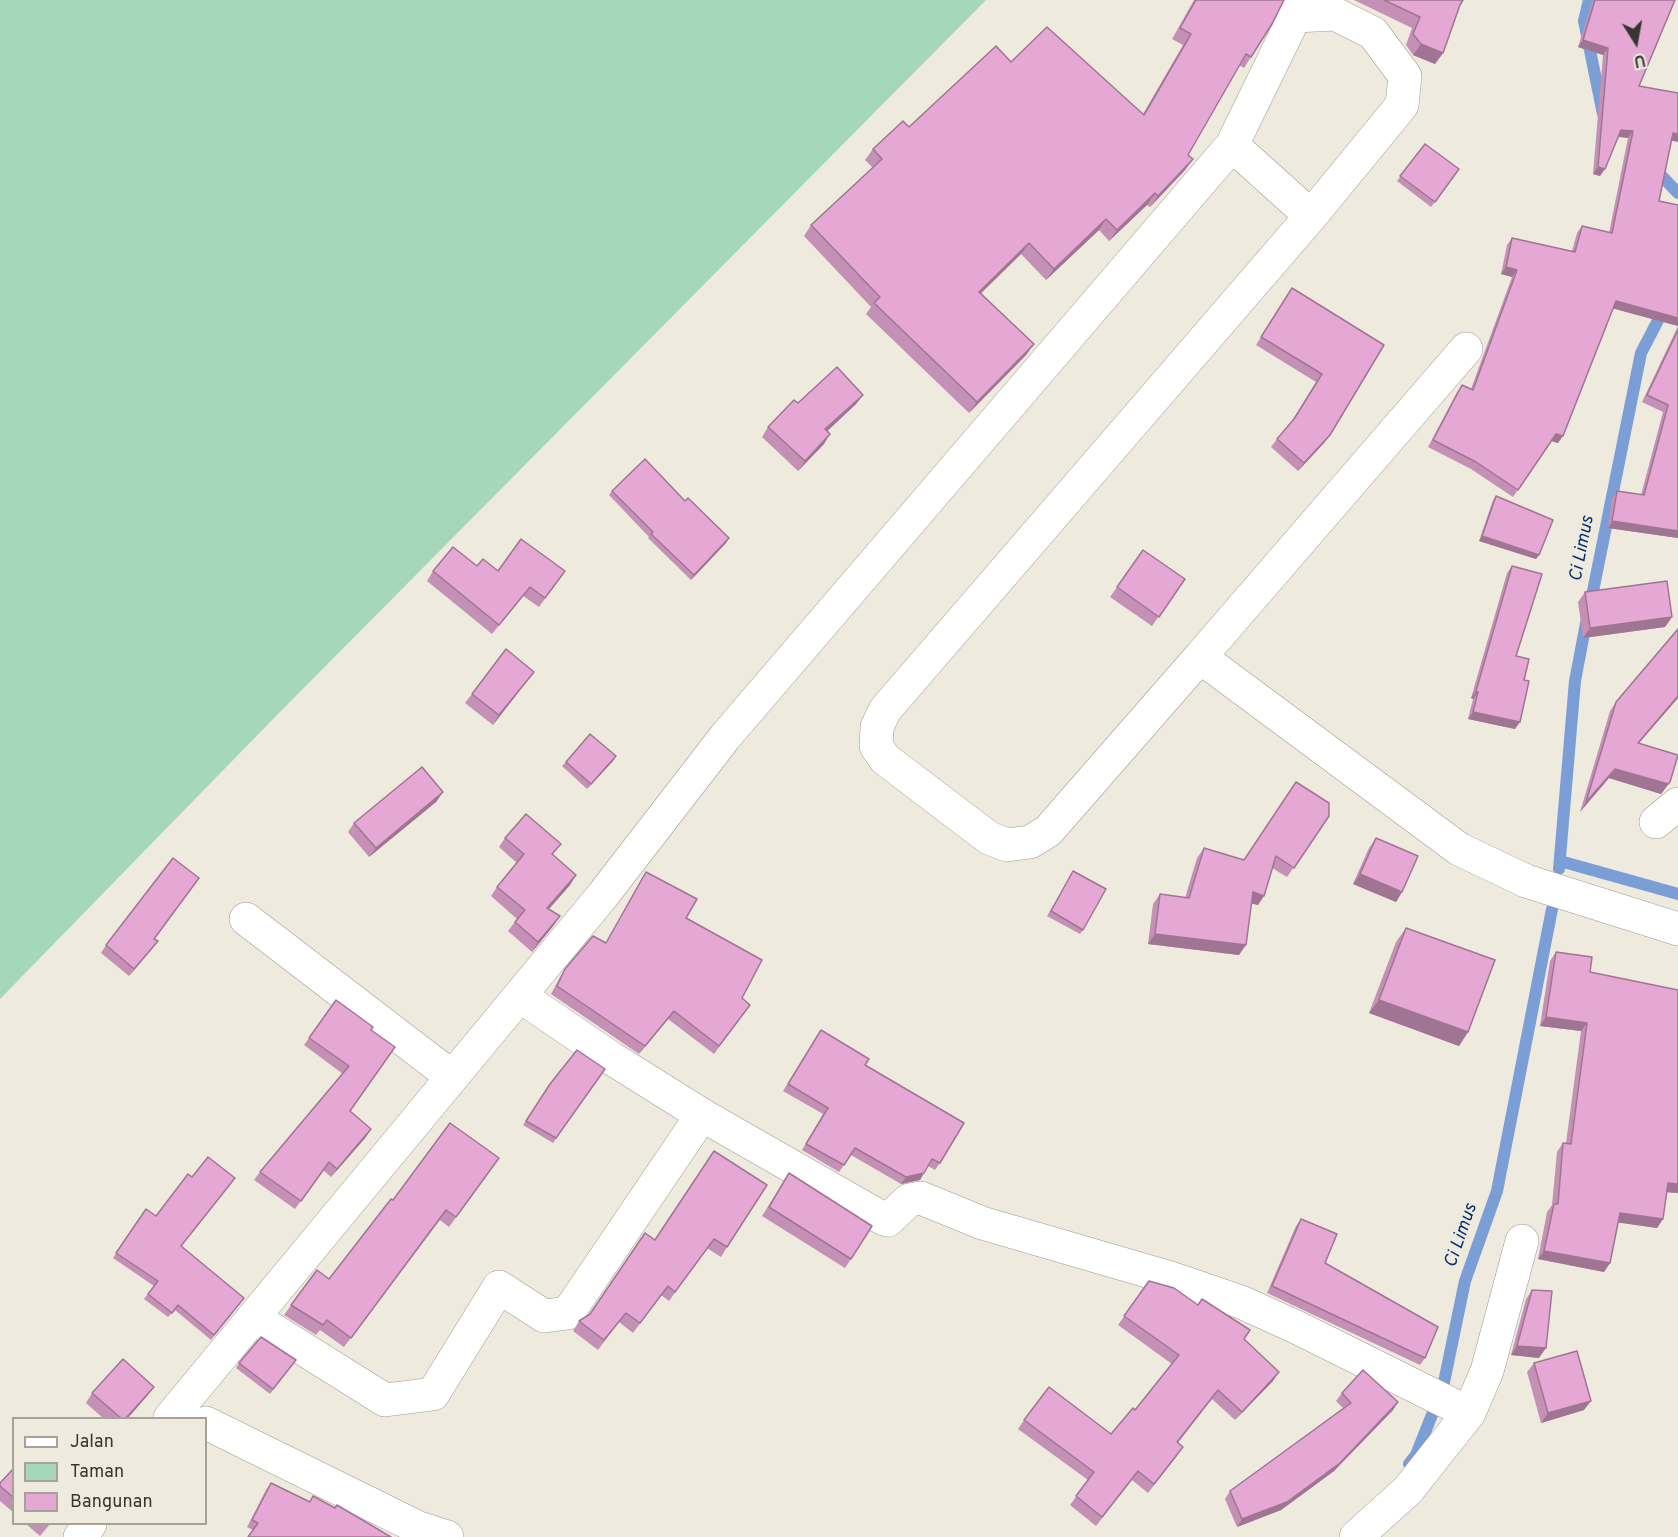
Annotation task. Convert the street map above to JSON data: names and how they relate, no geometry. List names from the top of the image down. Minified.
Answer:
{"water":["Ci Limus"],"legend":["Jalan","Taman","Bangunan"],"north":"bottom"}
